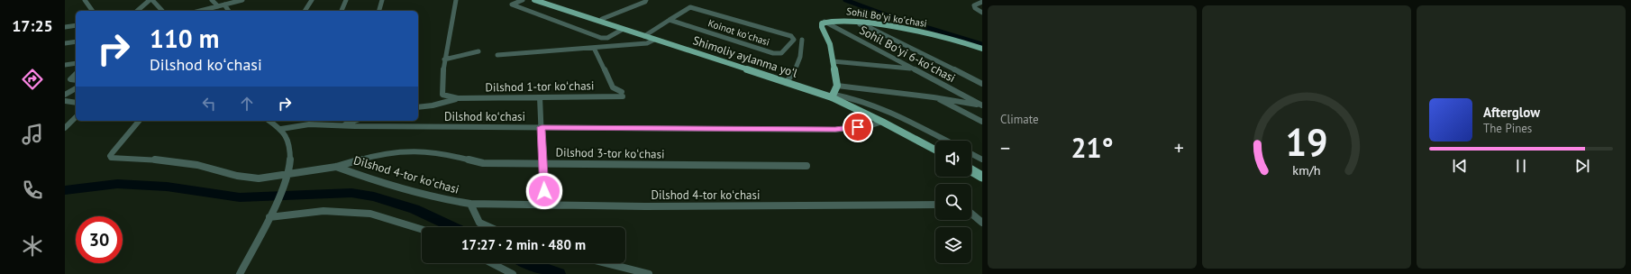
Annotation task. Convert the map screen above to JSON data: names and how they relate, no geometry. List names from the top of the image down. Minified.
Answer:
{"streets":{"main road":["Sohil Boʻyi koʻchasi","Shimoliy aylanma yoʻl"],"street":["Koinot koʻchasi","Sohil Boʻyi 6-koʻchasi","Dilshod 1-tor koʻchasi","Dilshod koʻchasi","Dilshod 3-tor koʻchasi","Dilshod 4-tor koʻchasi"]},"crossings":[["Sohil Boʻyi koʻchasi","Sohil Boʻyi 6-koʻchasi"],["Koinot koʻchasi","Shimoliy aylanma yoʻl"],["Shimoliy aylanma yoʻl","Dilshod koʻchasi"],["Dilshod 3-tor koʻchasi","Dilshod 4-tor koʻchasi"]],"page":{"tabs":"17:25","tile":"Climate","turn":["110 m","Dilshod koʻchasi"],"song":["Afterglow","The Pines"],"heat":["−","21°","+"],"limit":"30","trip":"17:27 · 2 min · 480 m","gauge":["19","km/h"]}}
